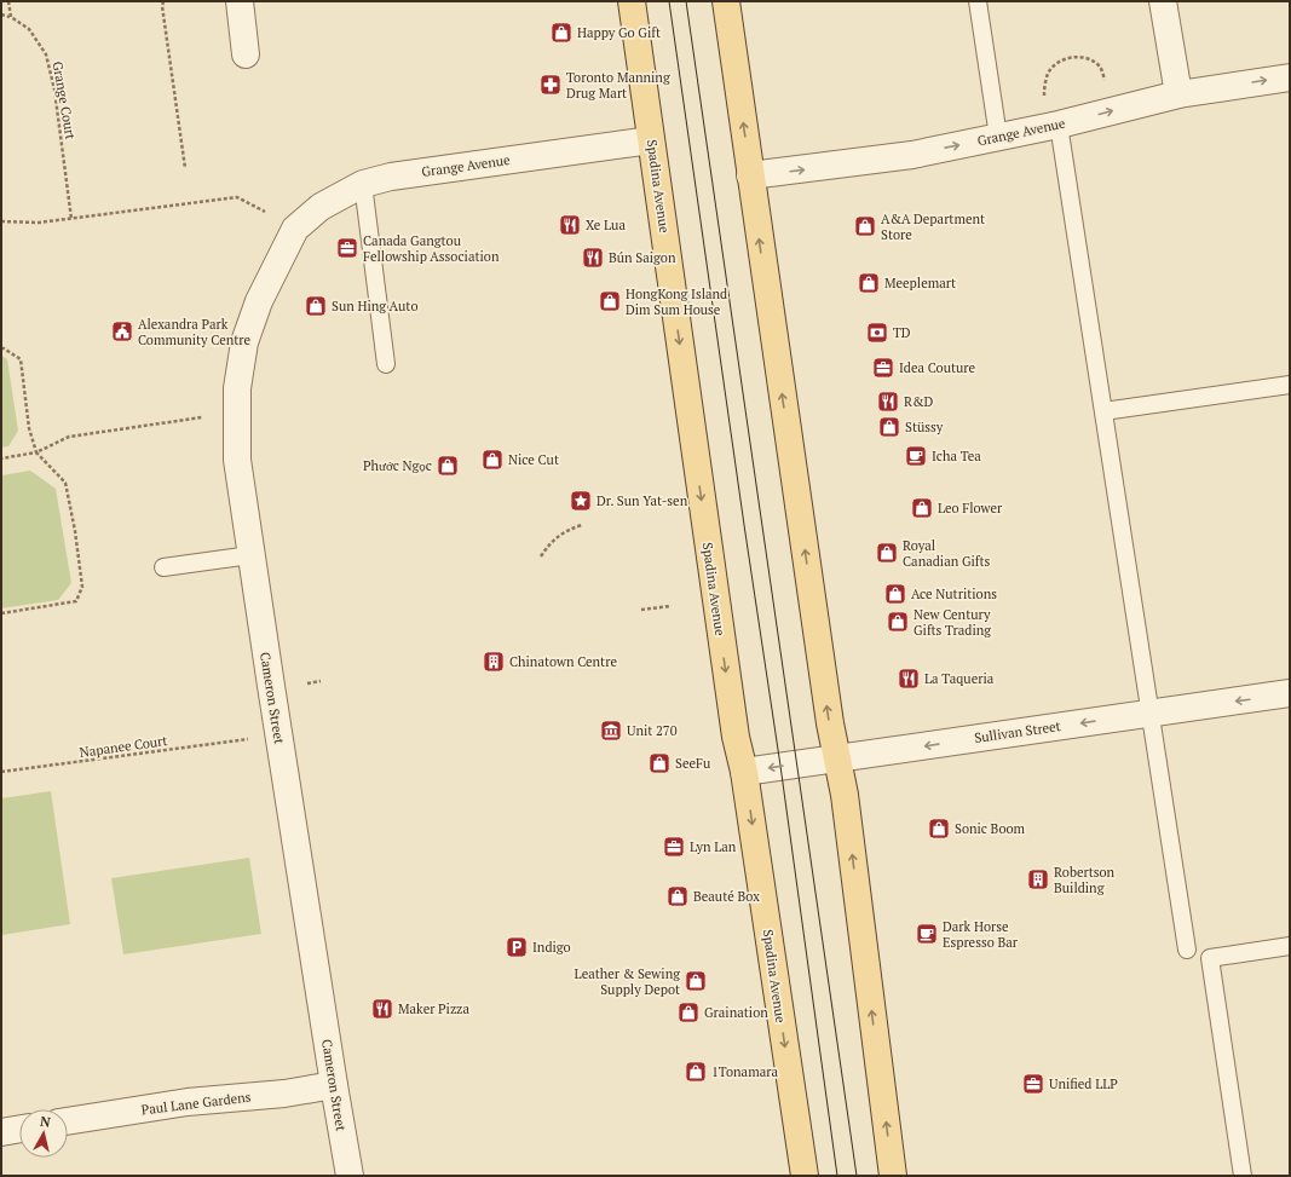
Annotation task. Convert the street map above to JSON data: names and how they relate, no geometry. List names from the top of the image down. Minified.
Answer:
{"streets":{"main road":["Spadina Avenue"],"street":["Grange Avenue","Cameron Street","Sullivan Street","Paul Lane Gardens"],"path":["Grange Court","Napanee Court"]},"crossings":[["Grange Avenue","Spadina Avenue"],["Grange Avenue","Cameron Street"],["Spadina Avenue","Sullivan Street"],["Cameron Street","Paul Lane Gardens"]],"one_way":["Grange Avenue","Sullivan Street"],"places":{"shop":["Happy Go Gift","A&A Department Store","Meeplemart","HongKong Island Dim Sum House","Sun Hing Auto","Stüssy","Nice Cut","Phước Ngọc","Leo Flower","Royal Canadian Gifts","Ace Nutritions","New Century Gifts Trading","SeeFu","Sonic Boom","Beauté Box","Leather & Sewing Supply Depot","Graination","1Tonamara"],"pharmacy":["Toronto Manning Drug Mart"],"restaurant":["Xe Lua","Bún Saigon","R&D","La Taqueria","Maker Pizza"],"office":["Canada Gangtou Fellowship Association","Idea Couture","Lyn Lan","Unified LLP"],"public building":["Alexandra Park Community Centre"],"bank":["TD"],"cafe":["Icha Tea","Dark Horse Espresso Bar"],"place":["Dr. Sun Yat-sen"],"building":["Chinatown Centre","Robertson Building"],"museum":["Unit 270"],"parking":["Indigo"]},"north":"top"}
